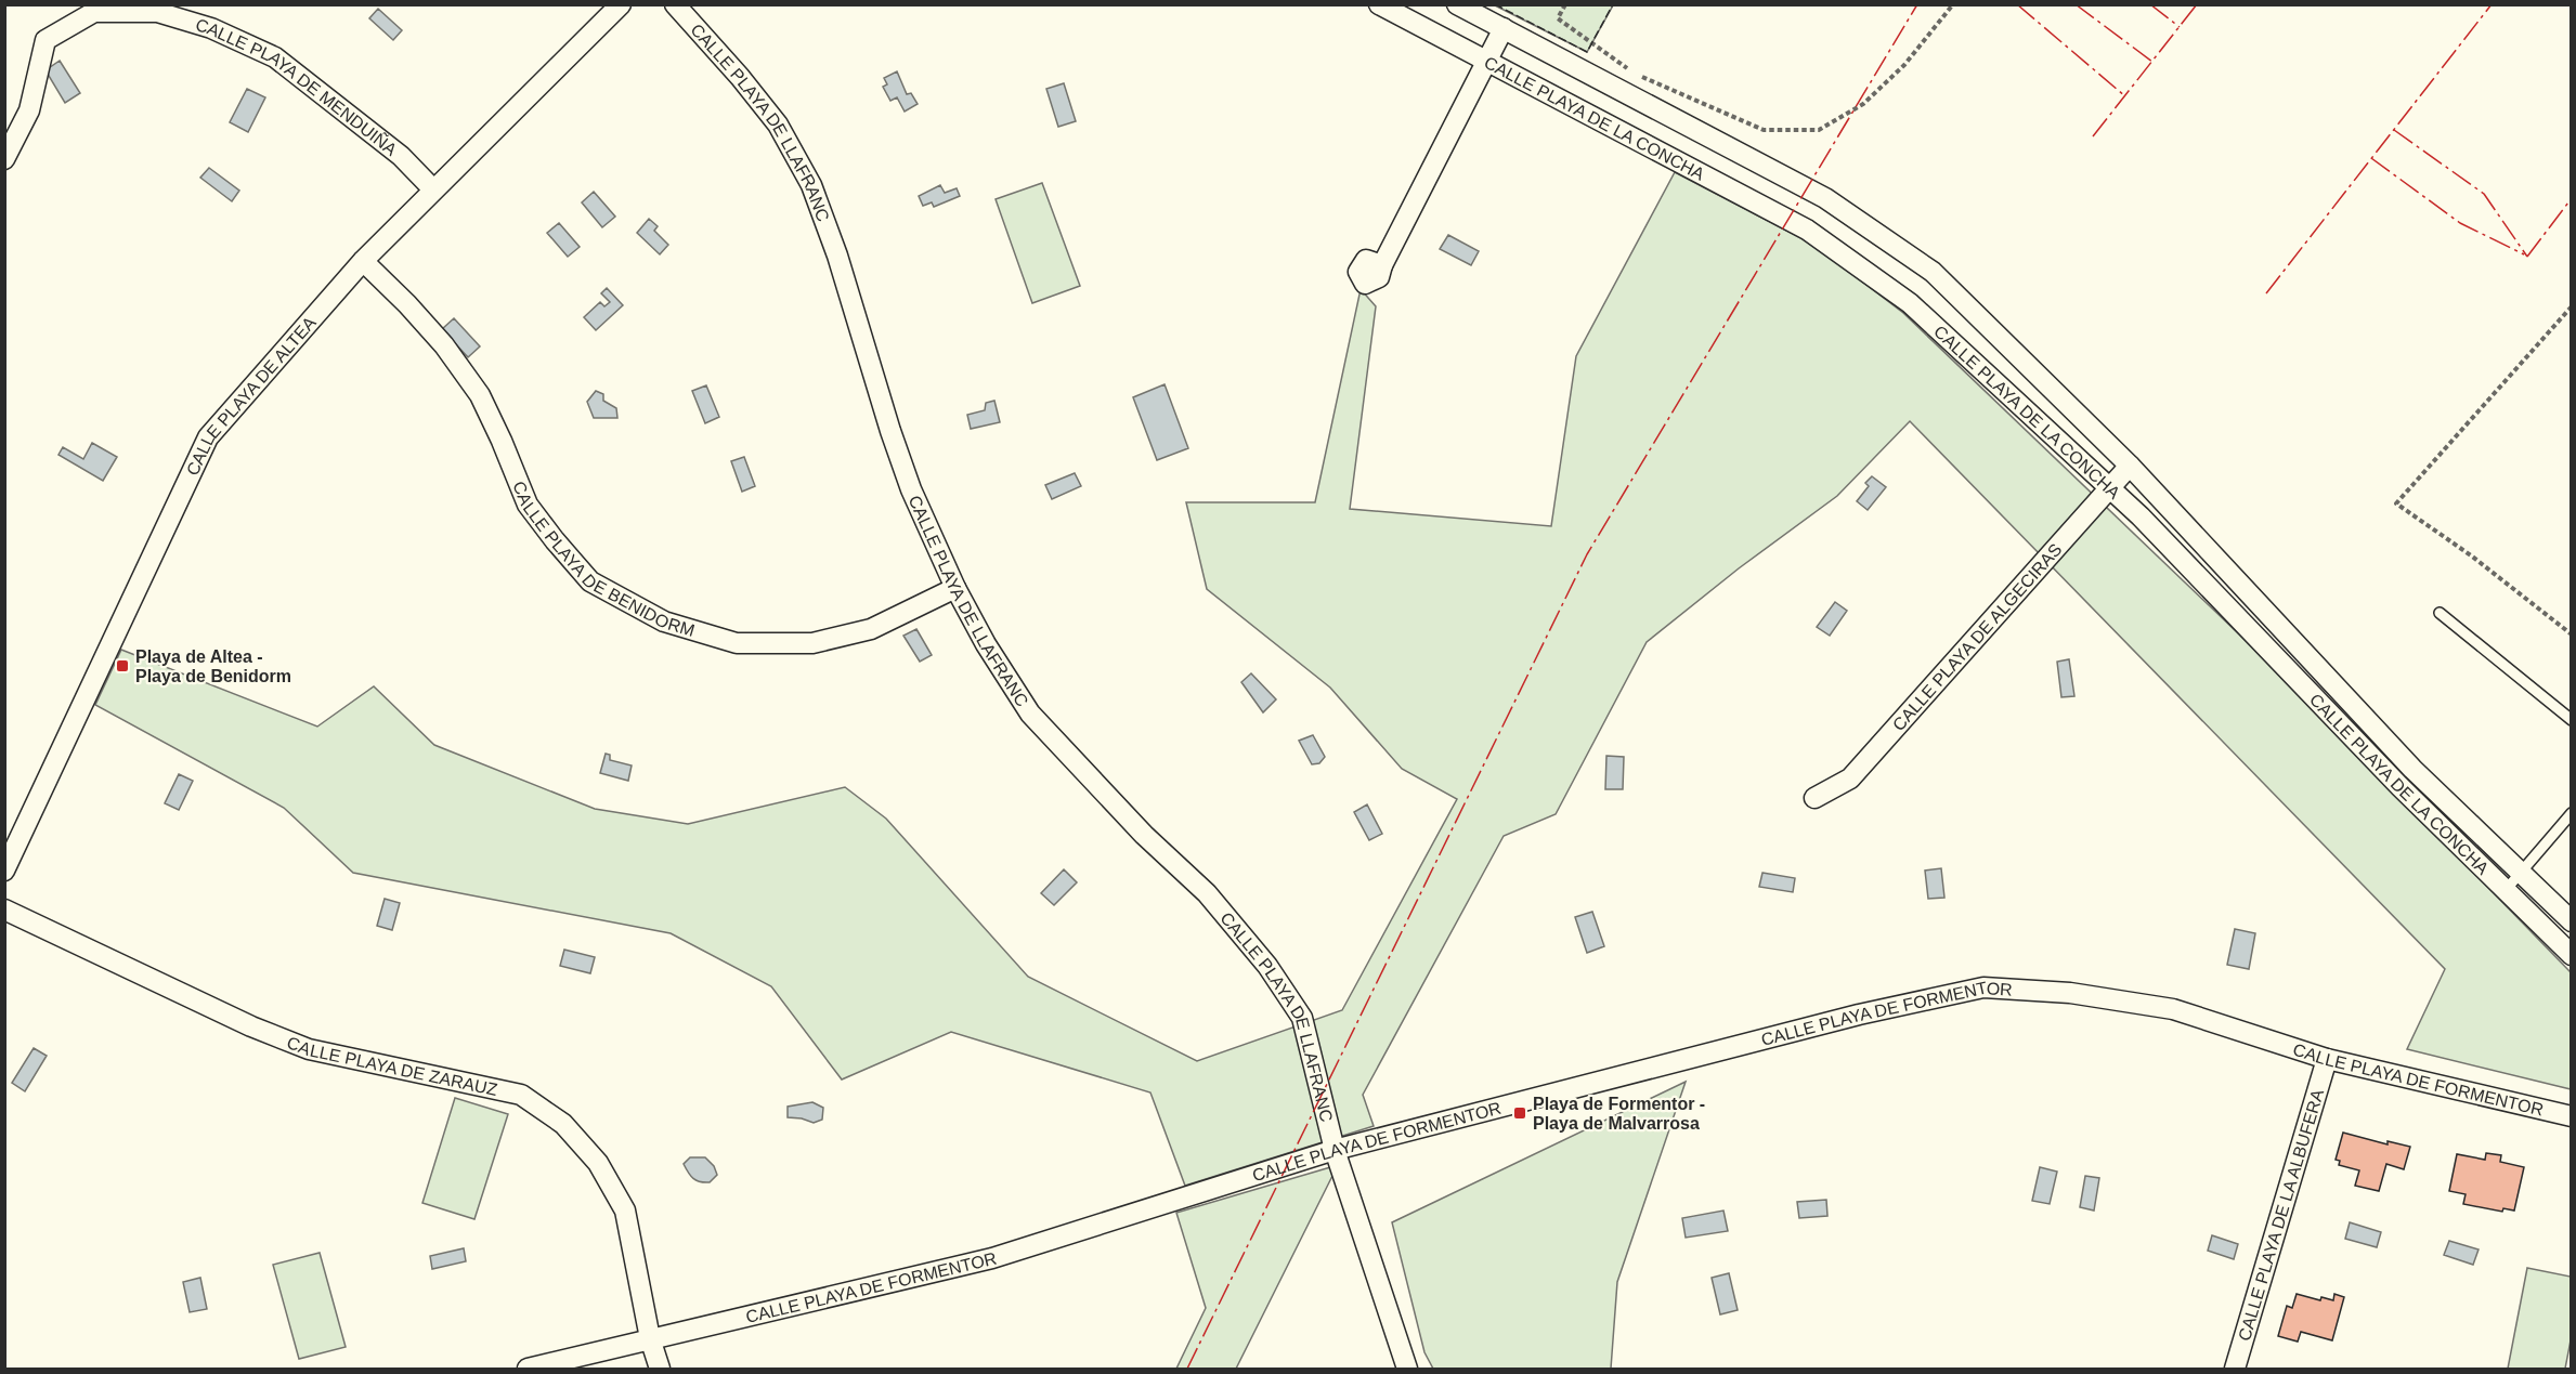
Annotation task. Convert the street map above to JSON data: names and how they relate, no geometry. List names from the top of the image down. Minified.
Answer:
{"streets":{"street":["CALLE PLAYA DE MENDUIÑA","CALLE PLAYA DE LA CONCHA","CALLE PLAYA DE LLAFRANC","CALLE PLAYA DE ALTEA","CALLE PLAYA DE BENIDORM","CALLE PLAYA DE ALGECIRAS","CALLE PLAYA DE FORMENTOR","CALLE PLAYA DE ZARAUZ","CALLE PLAYA DE LA ALBUFERA"]},"crossings":[["CALLE PLAYA DE MENDUIÑA","CALLE PLAYA DE ALTEA"],["CALLE PLAYA DE LA CONCHA","CALLE PLAYA DE ALGECIRAS"],["CALLE PLAYA DE LLAFRANC","CALLE PLAYA DE BENIDORM"],["CALLE PLAYA DE LLAFRANC","CALLE PLAYA DE FORMENTOR"],["CALLE PLAYA DE ALTEA","CALLE PLAYA DE BENIDORM"],["CALLE PLAYA DE FORMENTOR","CALLE PLAYA DE ZARAUZ"],["CALLE PLAYA DE FORMENTOR","CALLE PLAYA DE LA ALBUFERA"]],"places":{"transit":["Playa de Altea - Playa de Benidorm","Playa de Formentor - Playa de Malvarrosa"]}}
